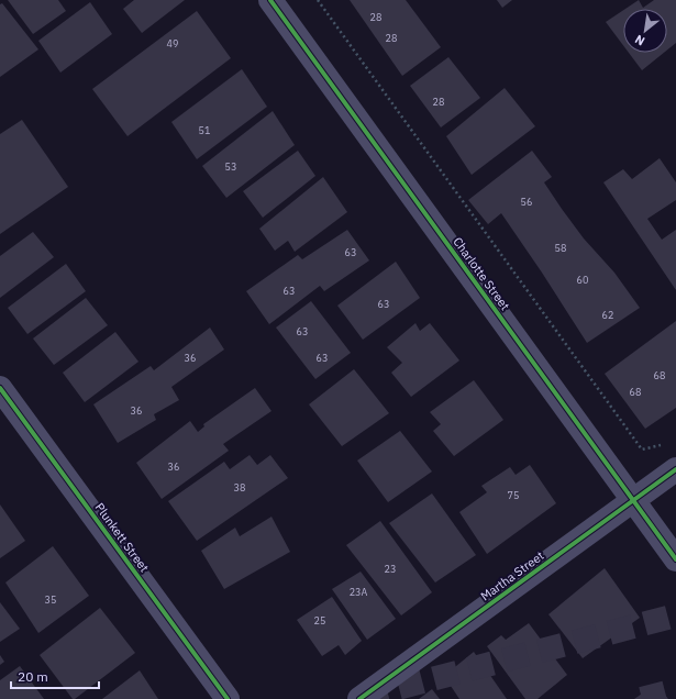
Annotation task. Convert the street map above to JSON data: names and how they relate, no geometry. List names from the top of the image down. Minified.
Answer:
{"streets":{"street":["Charlotte Street","Plunkett Street","Martha Street"]},"crossings":[["Charlotte Street","Martha Street"]],"house_numbers":["28","28","49","28","51","53","56","58","63","60","63","63","62","63","36","63","68","68","36","36","38","75","23","23A","35","25"],"scale_bar":"20 m","north":"bottom left"}
